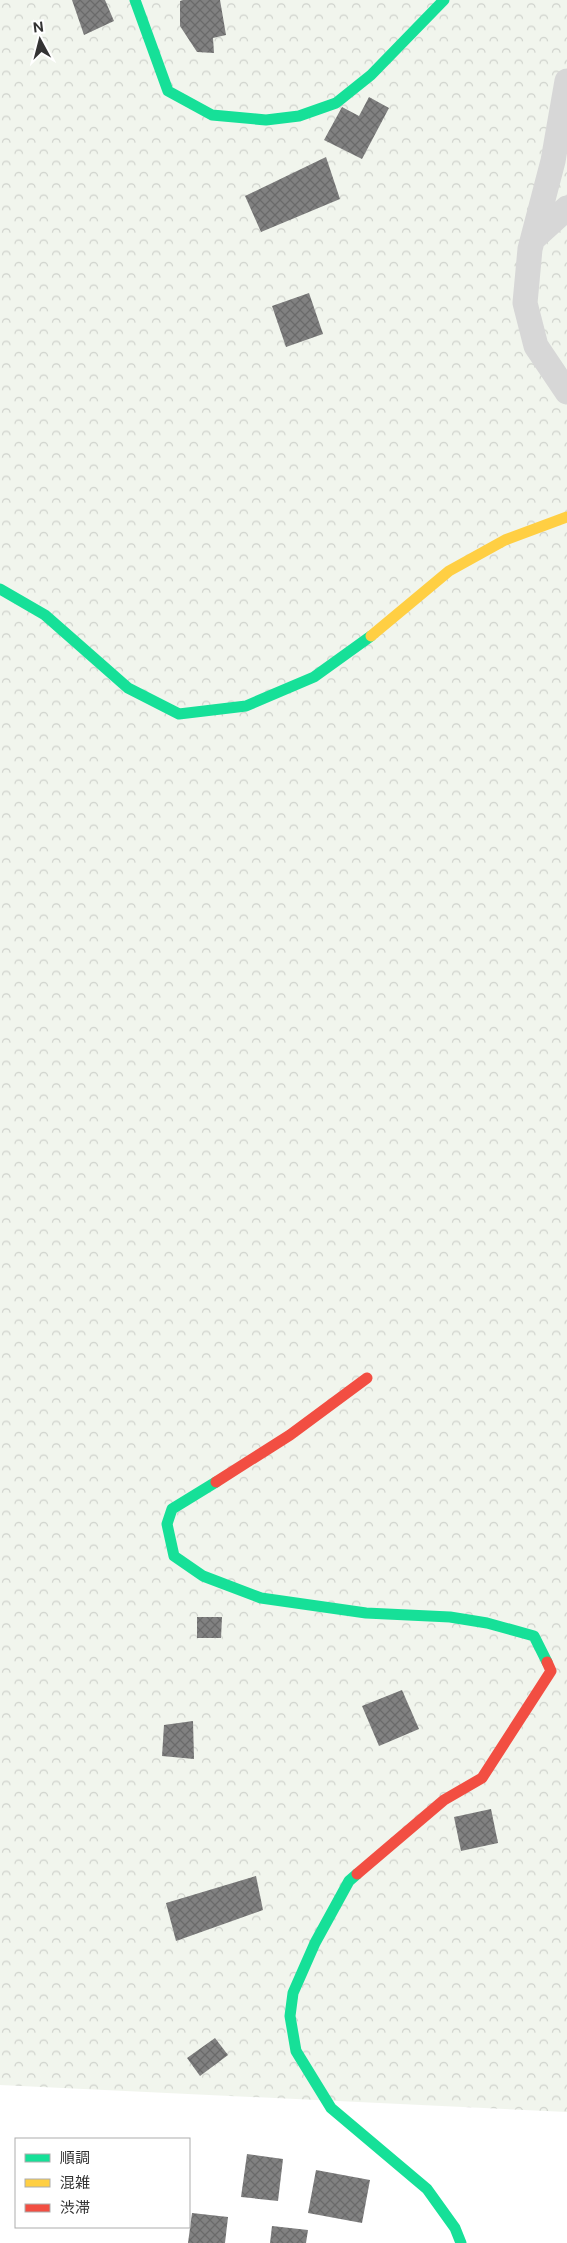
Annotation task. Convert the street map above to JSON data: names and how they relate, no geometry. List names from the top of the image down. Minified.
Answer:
{"legend":["順調","混雑","渋滞"],"north":"top"}
